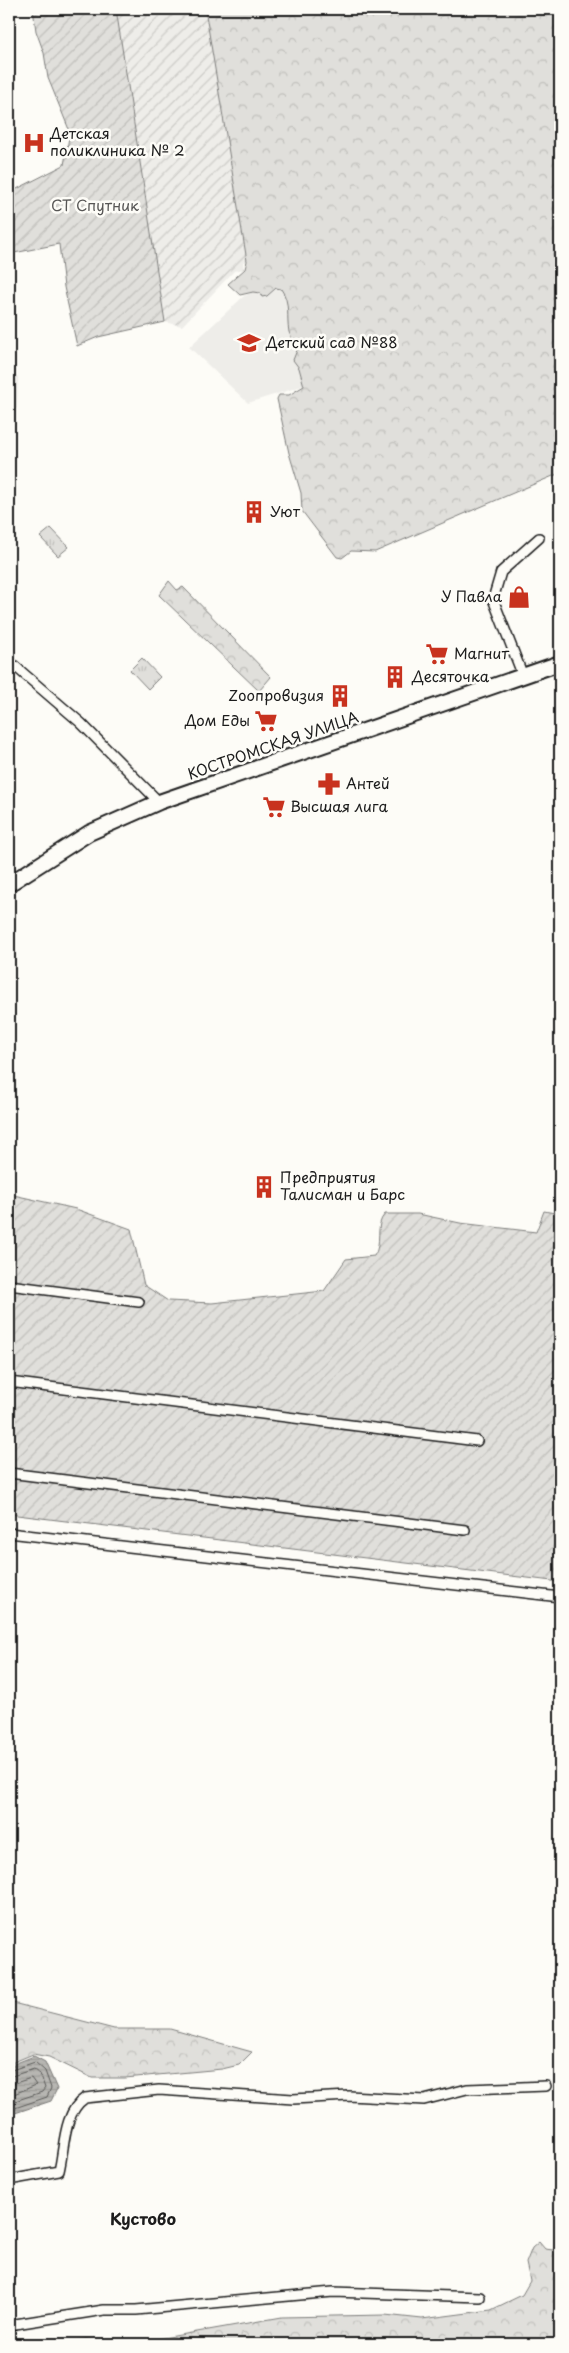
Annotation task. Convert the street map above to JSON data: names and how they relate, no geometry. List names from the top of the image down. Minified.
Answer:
{"streets":{"main road":["КОСТРОМСКАЯ УЛИЦА"]},"districts":["Кустово"],"parks":["СТ Спутник"],"places":{"hospital":["Детская поликлиника № 2"],"school or university":["Детский сад №88"],"building":["Уют","Десяточка","Zоопровизия","Предприятия Талисман и Барс"],"shop":["У Павла"],"supermarket":["Магнит","Дом Еды","Высшая лига"],"pharmacy":["Антей"]}}
